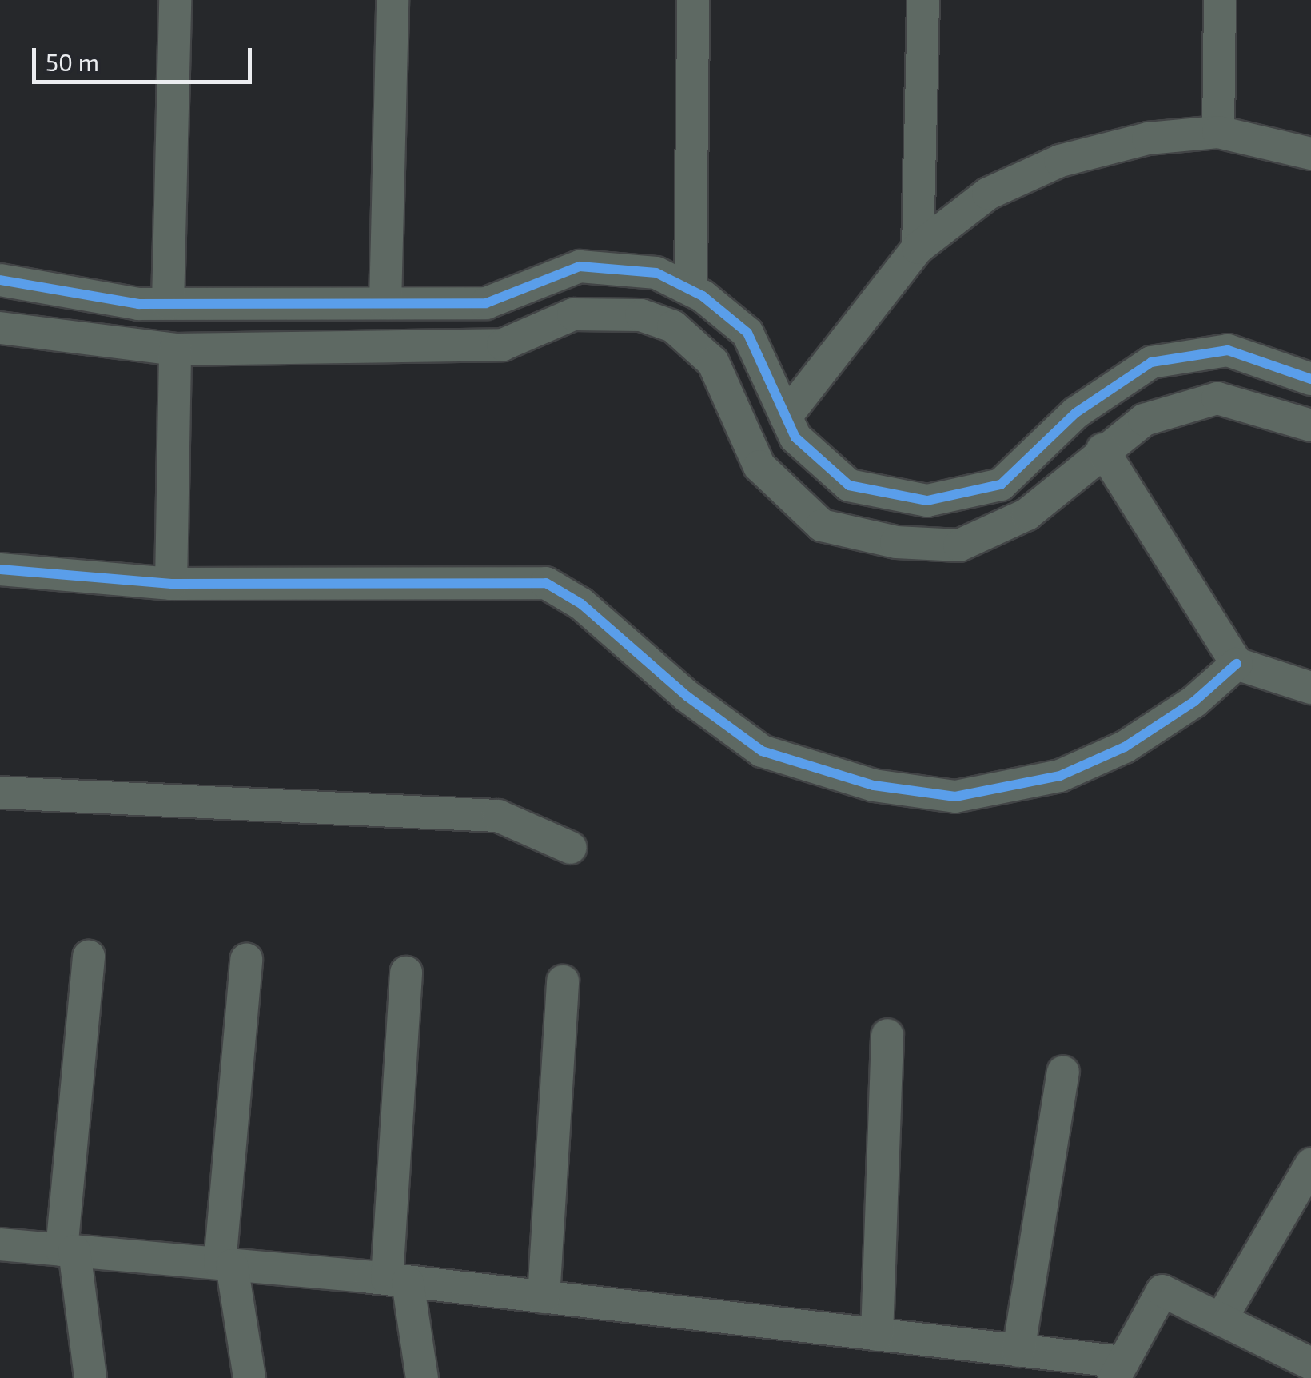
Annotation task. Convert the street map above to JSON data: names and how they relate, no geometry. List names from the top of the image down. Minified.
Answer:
{"scale_bar":"50 m"}
